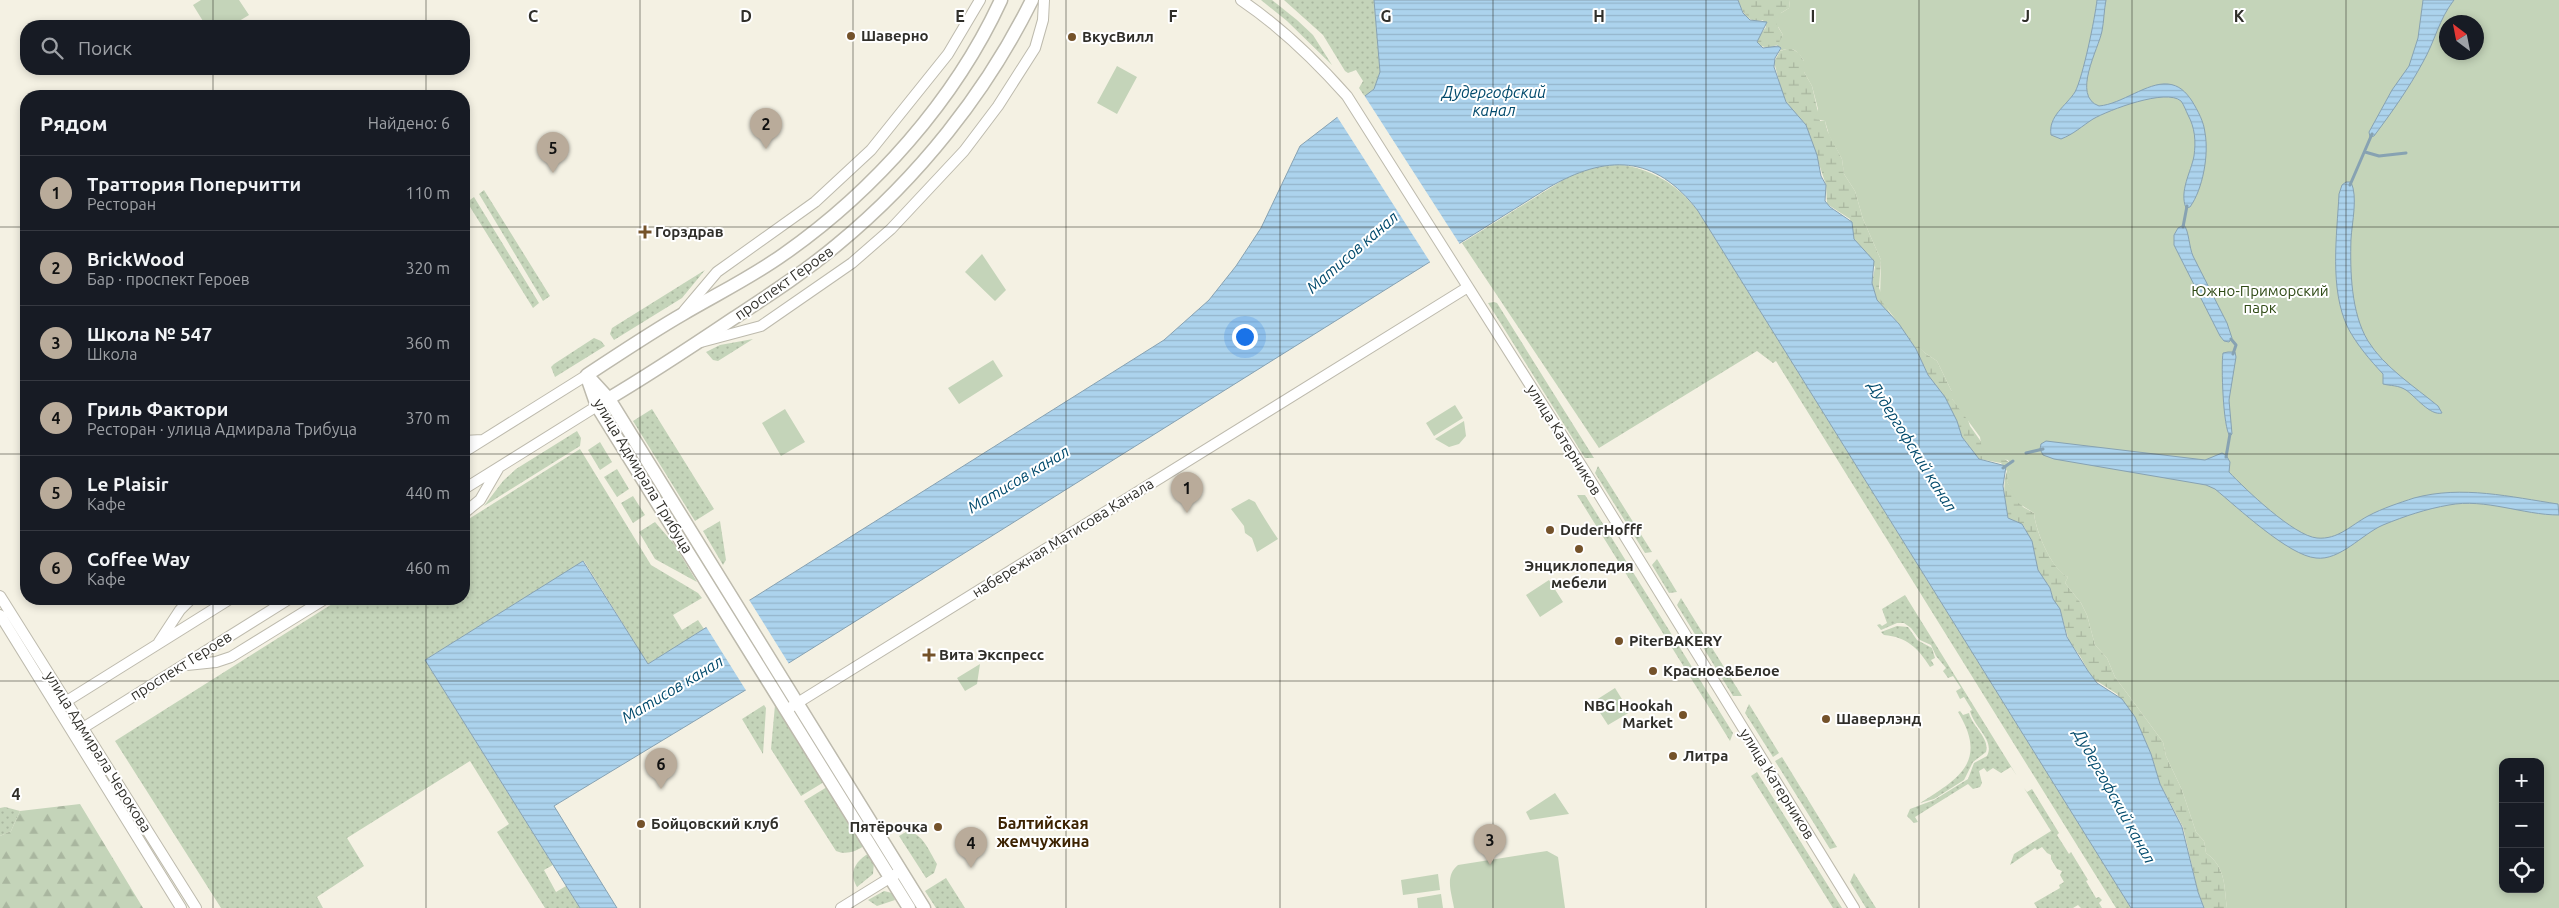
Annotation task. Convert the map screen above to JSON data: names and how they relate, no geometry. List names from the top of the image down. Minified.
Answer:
{"streets":{"street":["проспект Героев","улица Катерников","улица Адмирала Трибуца","набережная Матисова Канала","улица Адмирала Черокова"]},"crossings":[["проспект Героев","улица Адмирала Трибуца"],["проспект Героев","улица Адмирала Черокова"],["улица Катерников","набережная Матисова Канала"],["улица Адмирала Трибуца","набережная Матисова Канала"]],"districts":["Балтийская жемчужина"],"water":["Дудергофский канал","Матисов канал"],"parks":["Южно-Приморский парк"],"places":{"other":["Шаверно","ВкусВилл","DuderHofff","Энциклопедия мебели","PiterBAKERY","Красное&Белое","NBG Hookah Market","Шаверлэнд","Литра","Бойцовский клуб","Пятёрочка"],"health":["Горздрав","Вита Экспресс"]},"north":"top left","page":{"search":"Поиск","heading":["Рядом","Найдено: 6"],"pins":["2","5","1","6","3","4"],"list":[{"mark":"1","name":"Траттория Поперчитти","note":"Ресторан","value":"110 m"},{"mark":"2","name":"BrickWood","note":"Бар · проспект Героев","value":"320 m"},{"mark":"3","name":"Школа № 547","note":"Школа","value":"360 m"},{"mark":"4","name":"Гриль Фактори","note":"Ресторан · улица Адмирала Трибуца","value":"370 m"},{"mark":"5","name":"Le Plaisir","note":"Кафе","value":"440 m"},{"mark":"6","name":"Coffee Way","note":"Кафе","value":"460 m"}],"map_buttons":["+","−"]},"grid":{"columns":["C","D","E","F","G","H","I","J","K"],"rows":["4"]}}
